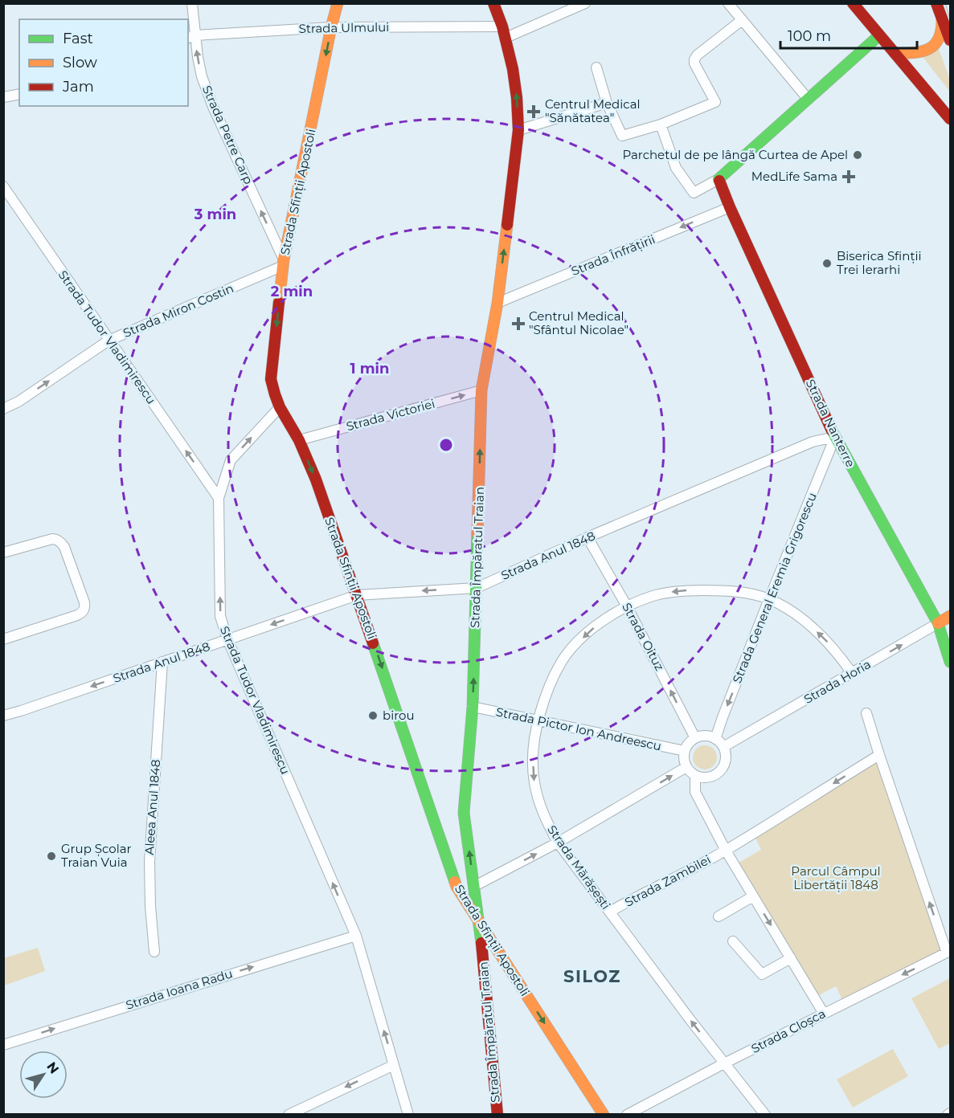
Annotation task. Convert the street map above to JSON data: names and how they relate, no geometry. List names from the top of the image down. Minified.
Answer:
{"streets":{"street":["Strada Ulmului","Strada Petre Carp","Strada Sfinții Apostoli","Strada Înfrățirii","Strada Miron Costin","Strada Tudor Vladimirescu","Strada Victoriei","Strada Nanterre","Strada Anul 1848","Strada Împăratul Traian","Strada General Eremia Grigorescu","Strada Oituz","Strada Horia","Strada Pictor Ion Andreescu","Aleea Anul 1848","Strada Mărășești","Strada Zambilei","Strada Ioana Radu","Strada Cloșca"]},"crossings":[["Strada Ulmului","Strada Petre Carp"],["Strada Ulmului","Strada Sfinții Apostoli"],["Strada Ulmului","Strada Împăratul Traian"],["Strada Petre Carp","Strada Sfinții Apostoli"],["Strada Petre Carp","Strada Miron Costin"],["Strada Sfinții Apostoli","Strada Miron Costin"],["Strada Sfinții Apostoli","Strada Victoriei"],["Strada Sfinții Apostoli","Strada Anul 1848"],["Strada Sfinții Apostoli","Strada Împăratul Traian"],["Strada Înfrățirii","Strada Nanterre"],["Strada Înfrățirii","Strada Împăratul Traian"],["Strada Miron Costin","Strada Tudor Vladimirescu"],["Strada Tudor Vladimirescu","Strada Anul 1848"],["Strada Tudor Vladimirescu","Strada Ioana Radu"],["Strada Victoriei","Strada Împăratul Traian"],["Strada Nanterre","Strada Anul 1848"],["Strada Nanterre","Strada General Eremia Grigorescu"],["Strada Nanterre","Strada Horia"],["Strada Anul 1848","Strada Împăratul Traian"],["Strada Anul 1848","Strada General Eremia Grigorescu"],["Strada Anul 1848","Strada Oituz"],["Strada Anul 1848","Aleea Anul 1848"],["Strada Împăratul Traian","Strada Pictor Ion Andreescu"],["Strada General Eremia Grigorescu","Strada Oituz"],["Strada General Eremia Grigorescu","Strada Horia"],["Strada General Eremia Grigorescu","Strada Pictor Ion Andreescu"],["Strada General Eremia Grigorescu","Strada Mărășești"],["Strada Oituz","Strada Horia"],["Strada Oituz","Strada Pictor Ion Andreescu"],["Strada Oituz","Strada Mărășești"],["Strada Horia","Strada Pictor Ion Andreescu"],["Strada Horia","Strada Mărășești"],["Strada Pictor Ion Andreescu","Strada Mărășești"],["Strada Mărășești","Strada Zambilei"],["Strada Mărășești","Strada Cloșca"]],"one_way":["Strada Petre Carp","Strada Sfinții Apostoli","Strada Înfrățirii","Strada Miron Costin","Strada Tudor Vladimirescu","Strada Victoriei","Strada Anul 1848","Strada Împăratul Traian","Strada General Eremia Grigorescu","Strada Oituz","Strada Horia","Strada Zambilei","Strada Ioana Radu","Strada Cloșca"],"districts":["SILOZ"],"parks":["Parcul Câmpul Libertății 1848"],"places":{"health":["Centrul Medical \"Sănătatea\"","MedLife Sama","Centrul Medical \"Sfântul Nicolae\""],"other":["Parchetul de pe lângă Curtea de Apel","Biserica Sfinții Trei Ierarhi","birou","Grup Școlar Traian Vuia"]},"legend":["Fast","Slow","Jam"],"scale_bar":"100 m","north":"top right","rings":["3 min","2 min","1 min"]}
